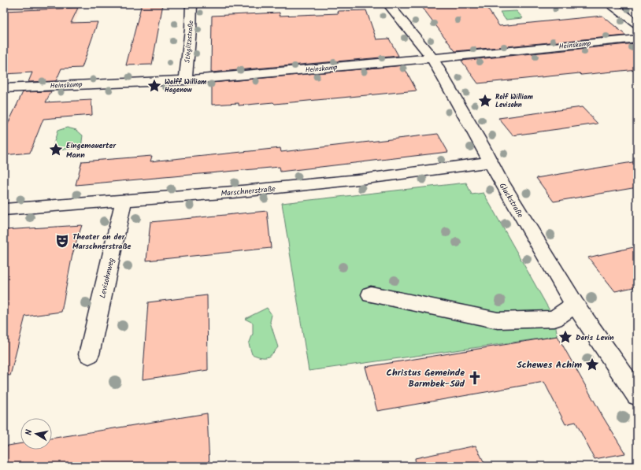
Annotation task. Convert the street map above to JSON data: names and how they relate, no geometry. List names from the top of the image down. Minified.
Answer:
{"streets":{"street":["Stieglitzstraße","Heinskamp","Marschnerstraße","Gluckstraße","Levisohnweg"]},"crossings":[["Stieglitzstraße","Heinskamp"],["Heinskamp","Gluckstraße"],["Marschnerstraße","Gluckstraße"],["Marschnerstraße","Levisohnweg"]],"places":{"place":["Wolff William Hagenow","Rolf William Levisohn","Eingemauerter Mann","Doris Levin","Schewes Achim"],"theatre":["Theater an der Marschnerstraße"],"church":["Christus Gemeinde Barmbek-Süd"]},"north":"left"}
